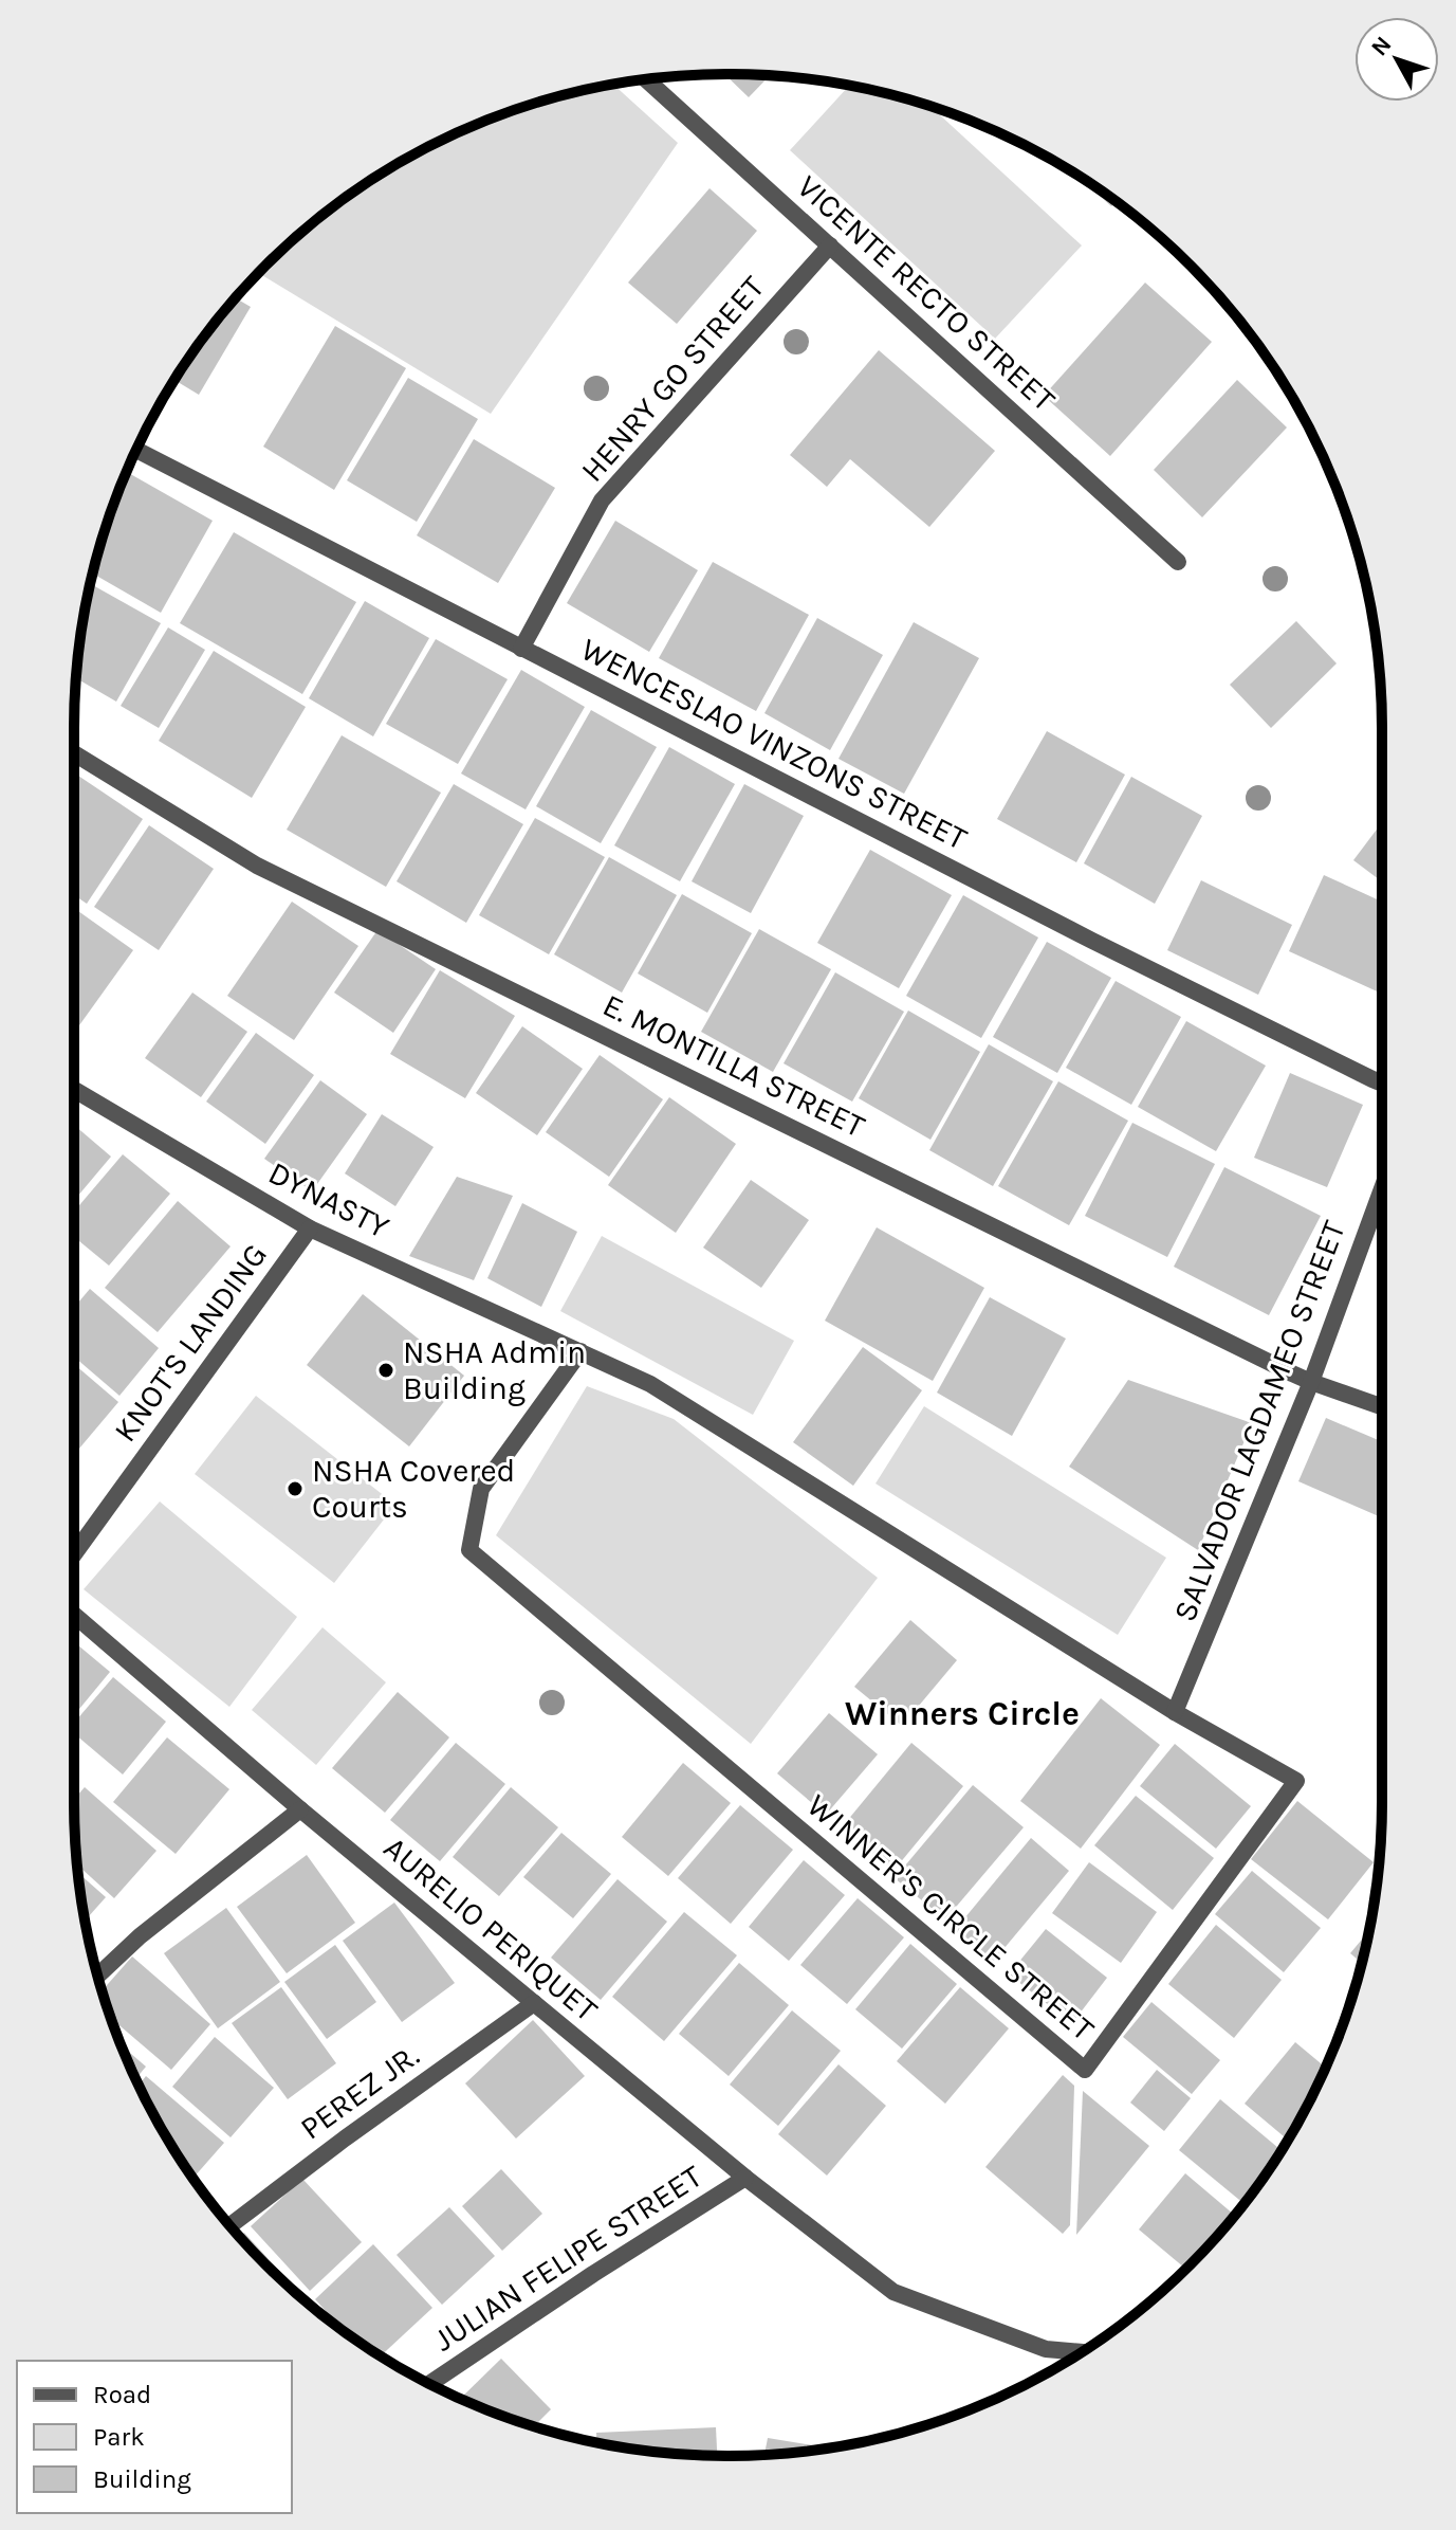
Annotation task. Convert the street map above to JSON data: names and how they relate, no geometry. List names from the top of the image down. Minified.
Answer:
{"streets":{"street":["VICENTE RECTO STREET","HENRY GO STREET","WENCESLAO VINZONS STREET","E. MONTILLA STREET","DYNASTY","KNOT'S LANDING","SALVADOR LAGDAMEO STREET","WINNER'S CIRCLE STREET","AURELIO PERIQUET","PEREZ JR.","JULIAN FELIPE STREET"]},"crossings":[["VICENTE RECTO STREET","HENRY GO STREET"],["HENRY GO STREET","WENCESLAO VINZONS STREET"],["E. MONTILLA STREET","SALVADOR LAGDAMEO STREET"],["DYNASTY","KNOT'S LANDING"],["DYNASTY","WINNER'S CIRCLE STREET"],["SALVADOR LAGDAMEO STREET","WINNER'S CIRCLE STREET"],["AURELIO PERIQUET","PEREZ JR."],["AURELIO PERIQUET","JULIAN FELIPE STREET"]],"districts":["Winners Circle"],"places":["NSHA Admin Building","NSHA Covered Courts"],"legend":["Road","Park","Building"],"north":"top left"}
